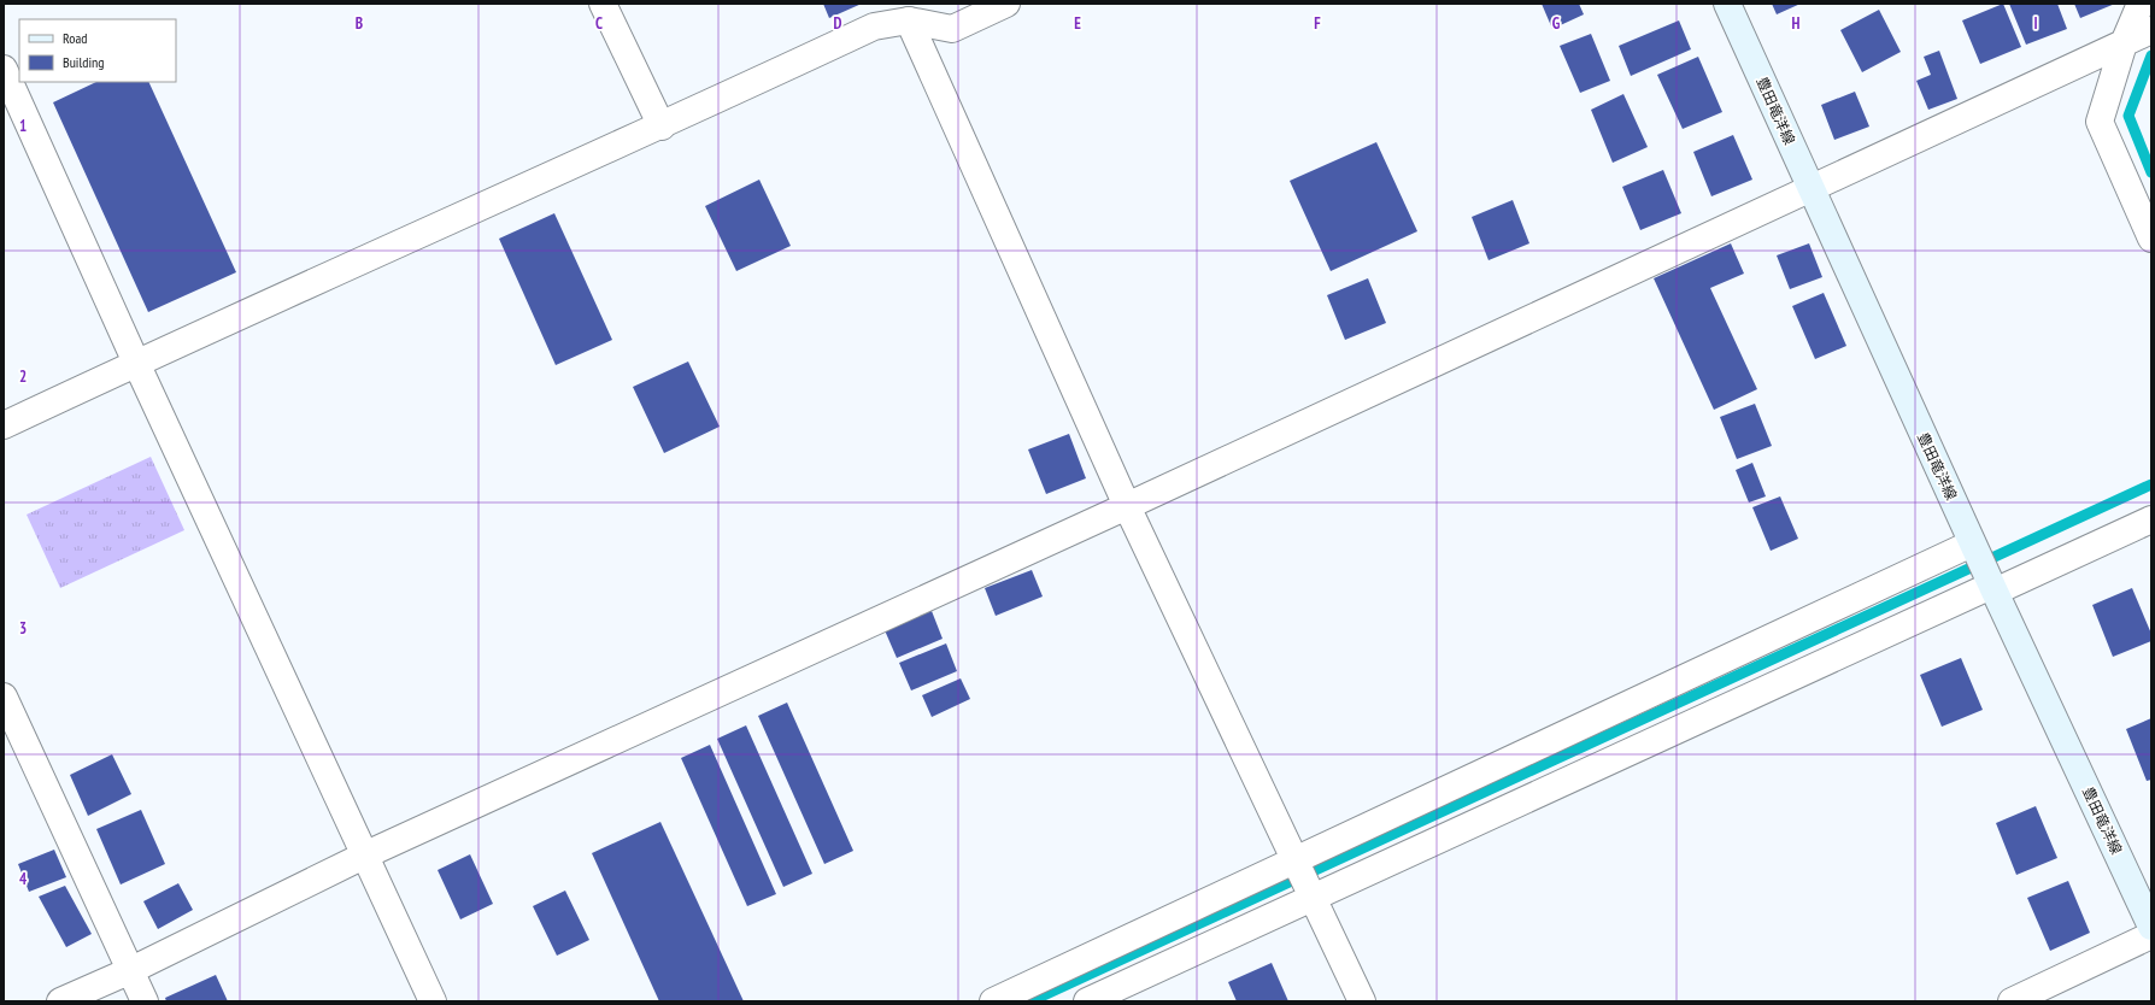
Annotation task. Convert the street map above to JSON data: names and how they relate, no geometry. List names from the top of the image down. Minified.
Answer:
{"streets":{"main road":["豊田竜洋線"]},"legend":["Road","Building"],"grid":{"columns":["B","C","D","E","F","G","H","I"],"rows":["1","2","3","4"]}}
